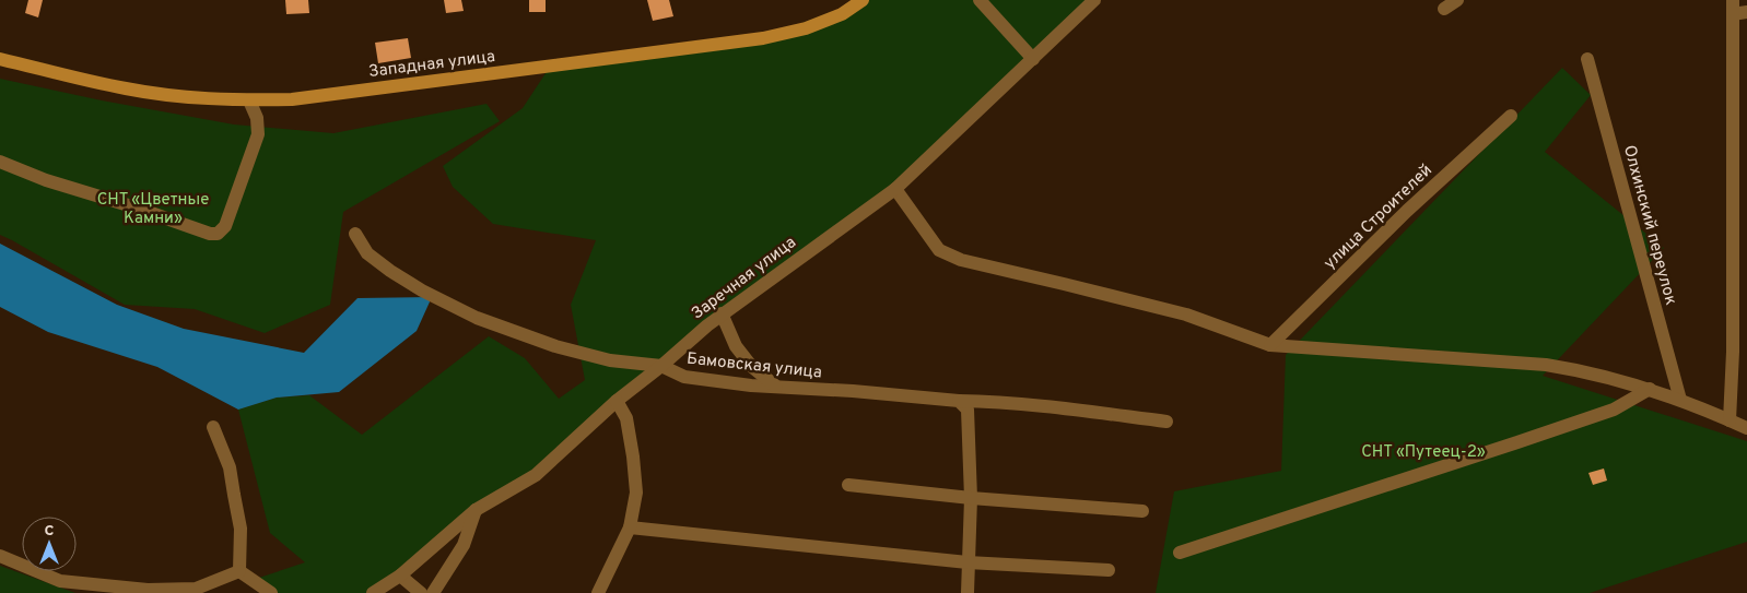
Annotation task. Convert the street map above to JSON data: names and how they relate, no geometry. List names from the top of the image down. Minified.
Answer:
{"streets":{"main road":["Западная улица"],"street":["улица Строителей","Олхинский переулок","Заречная улица","Бамовская улица"]},"crossings":[["Заречная улица","Бамовская улица"]],"parks":["СНТ «Цветные Камни»","СНТ «Путеец-2»"],"north":"top"}
